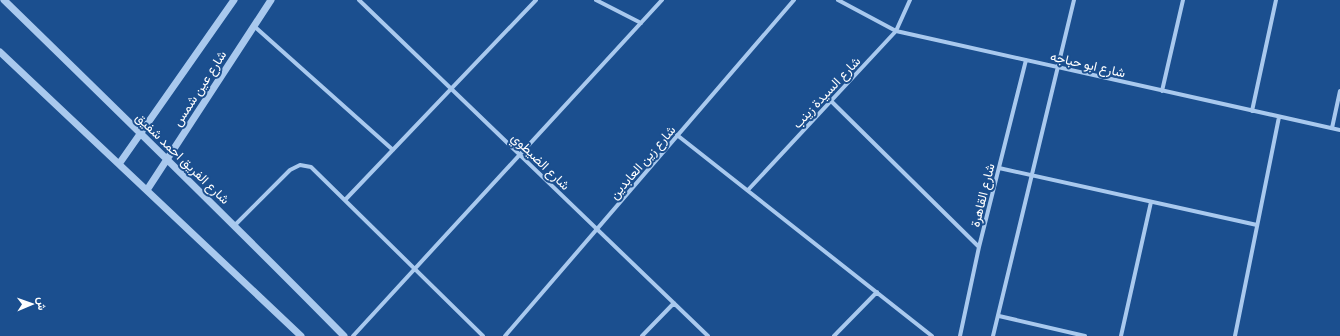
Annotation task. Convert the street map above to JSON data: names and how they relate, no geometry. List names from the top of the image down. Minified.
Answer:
{"streets":{"street":["شارع ابو حباجه","شارع عين شمس","شارع السيدة زينب","شارع الفريق احمد شفيق","شارع الضيطوي","شارع زين العابدين","شارع القاهرة"]},"crossings":[["شارع ابو حباجه","شارع السيدة زينب"],["شارع ابو حباجه","شارع القاهرة"],["شارع عين شمس","شارع الفريق احمد شفيق"],["شارع الضيطوي","شارع زين العابدين"]],"north":"right"}
